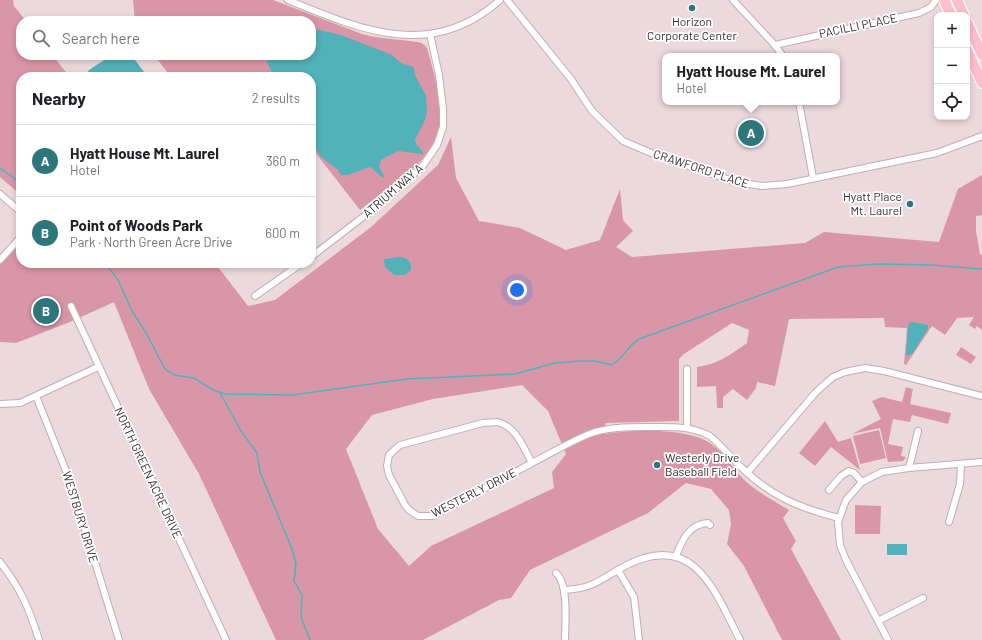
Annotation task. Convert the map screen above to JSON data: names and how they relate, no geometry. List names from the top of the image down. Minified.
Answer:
{"streets":{"street":["PACILLI PLACE","CRAWFORD PLACE","ATRIUM WAY A","NORTH GREEN ACRE DRIVE","WESTERLY DRIVE","WESTBURY DRIVE"]},"places":["Horizon Corporate Center","Hyatt Place Mt. Laurel","Westerly Drive Baseball Field"],"page":{"map_buttons":["+","−"],"search":"Search here","popup":["Hyatt House Mt. Laurel","Hotel"],"heading":["Nearby","2 results"],"pins":["A","B"],"list":[{"mark":"A","name":"Hyatt House Mt. Laurel","note":"Hotel","value":"360 m"},{"mark":"B","name":"Point of Woods Park","note":"Park · North Green Acre Drive","value":"600 m"}]}}
